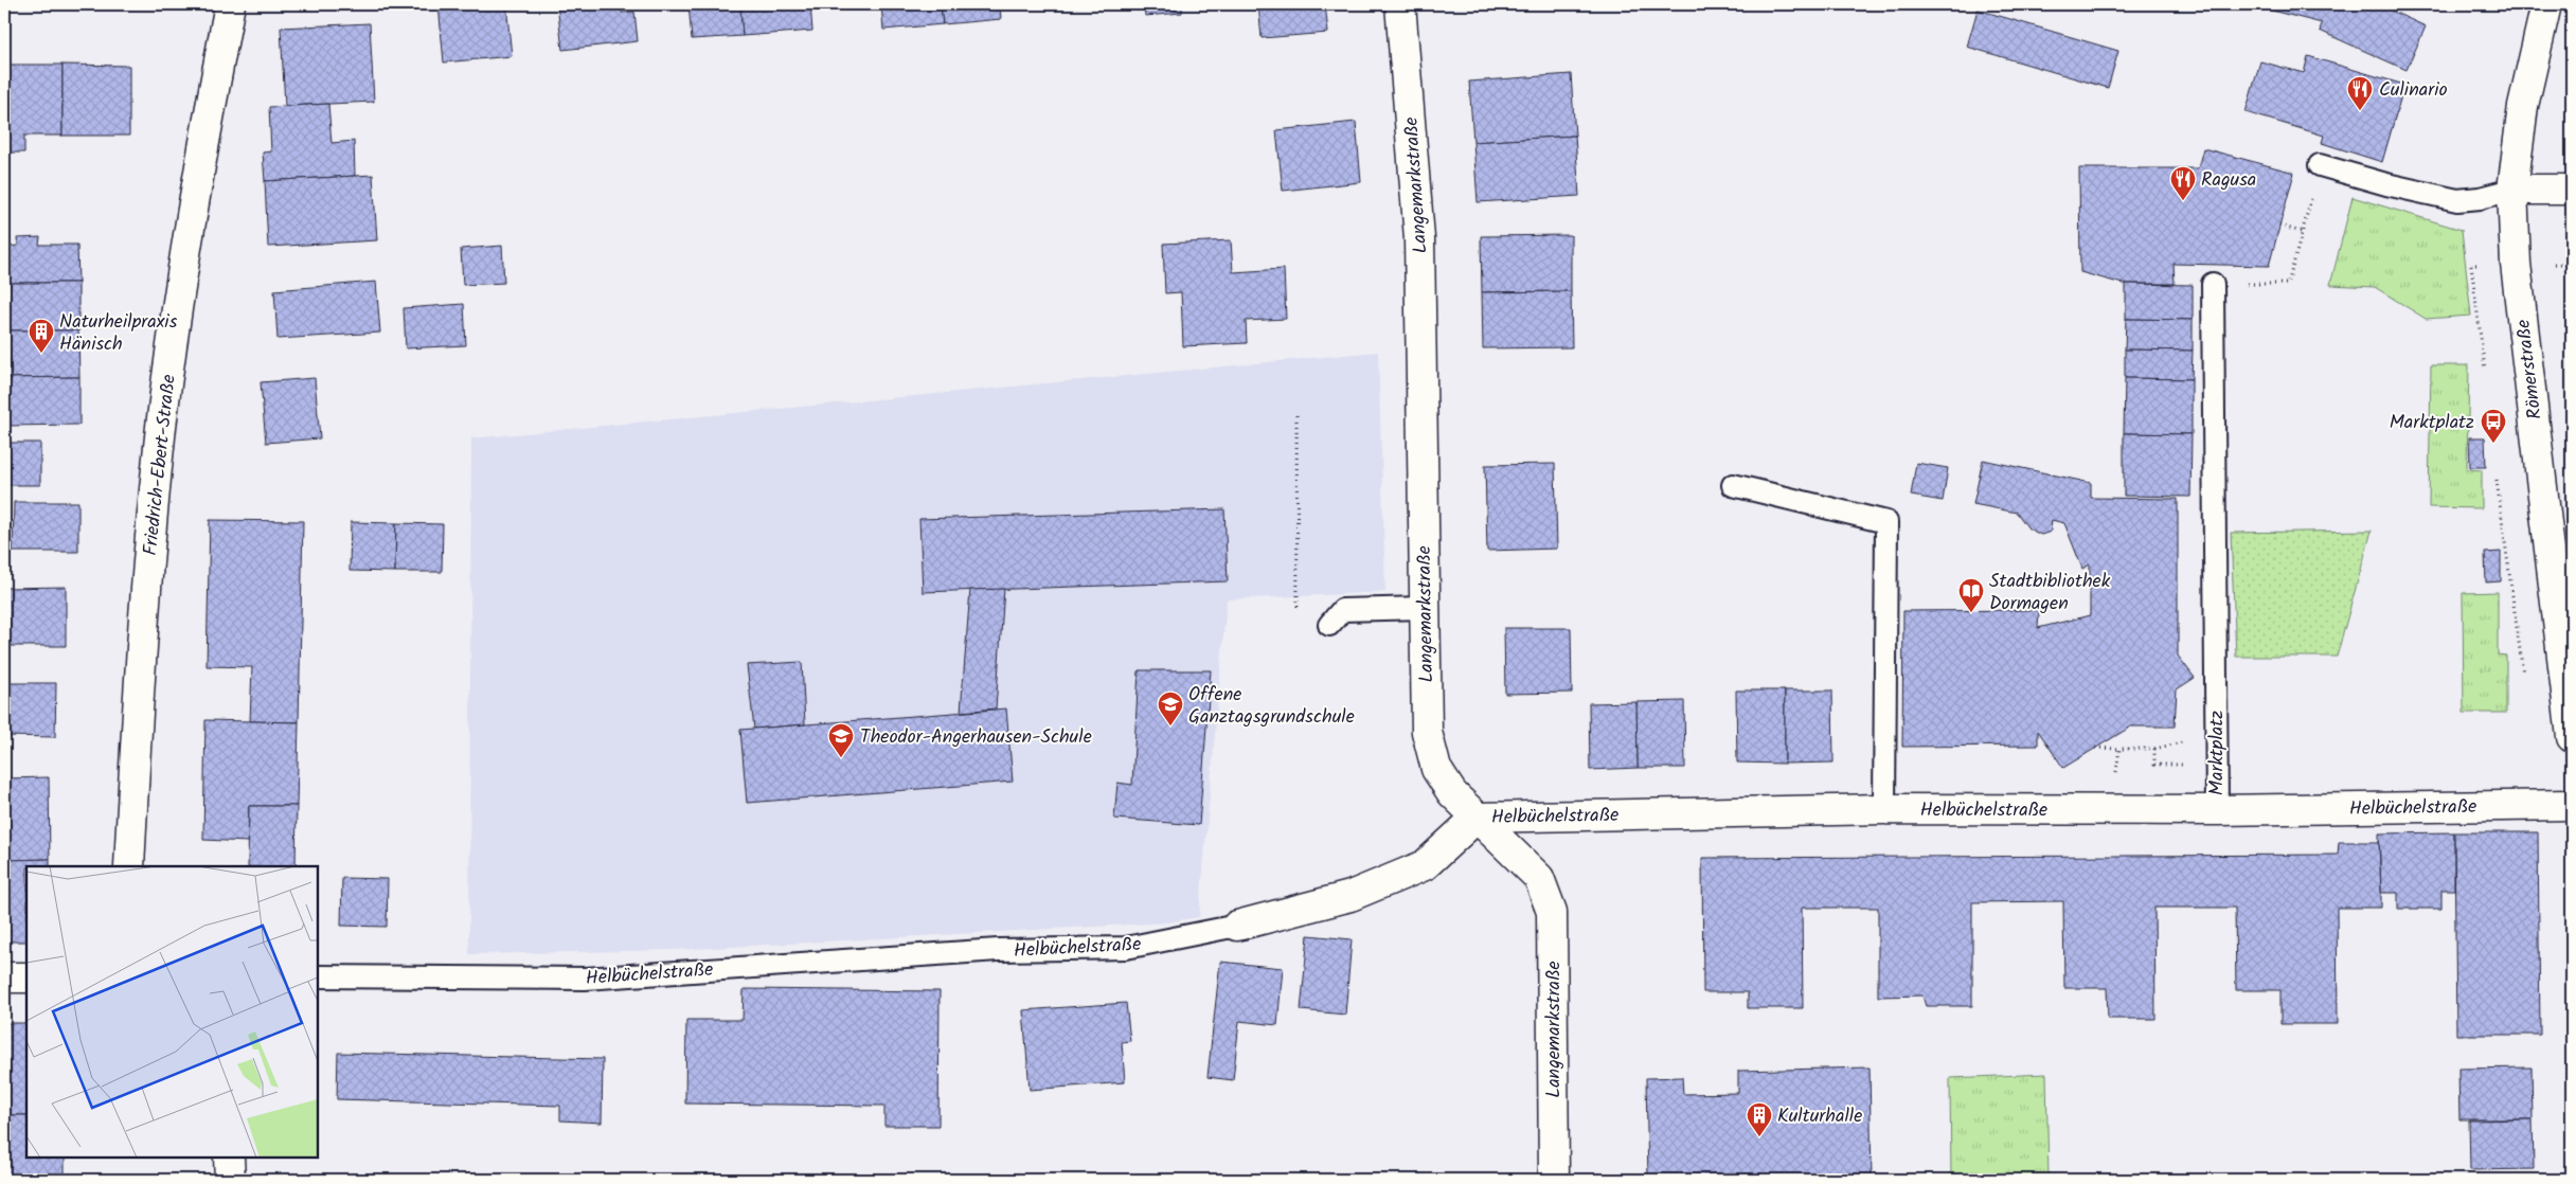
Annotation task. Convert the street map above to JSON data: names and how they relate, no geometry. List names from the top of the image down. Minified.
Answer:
{"streets":{"street":["Langemarkstraße","Römerstraße","Friedrich-Ebert-Straße","Helbüchelstraße"],"lane":["Marktplatz"]},"crossings":[["Langemarkstraße","Helbüchelstraße"],["Marktplatz","Helbüchelstraße"]],"places":{"restaurant":["Culinario","Ragusa"],"building":["Naturheilpraxis Hänisch","Kulturhalle"],"bus stop":["Marktplatz"],"library":["Stadtbibliothek Dormagen"],"school or university":["Offene Ganztagsgrundschule","Theodor-Angerhausen-Schule"]}}
